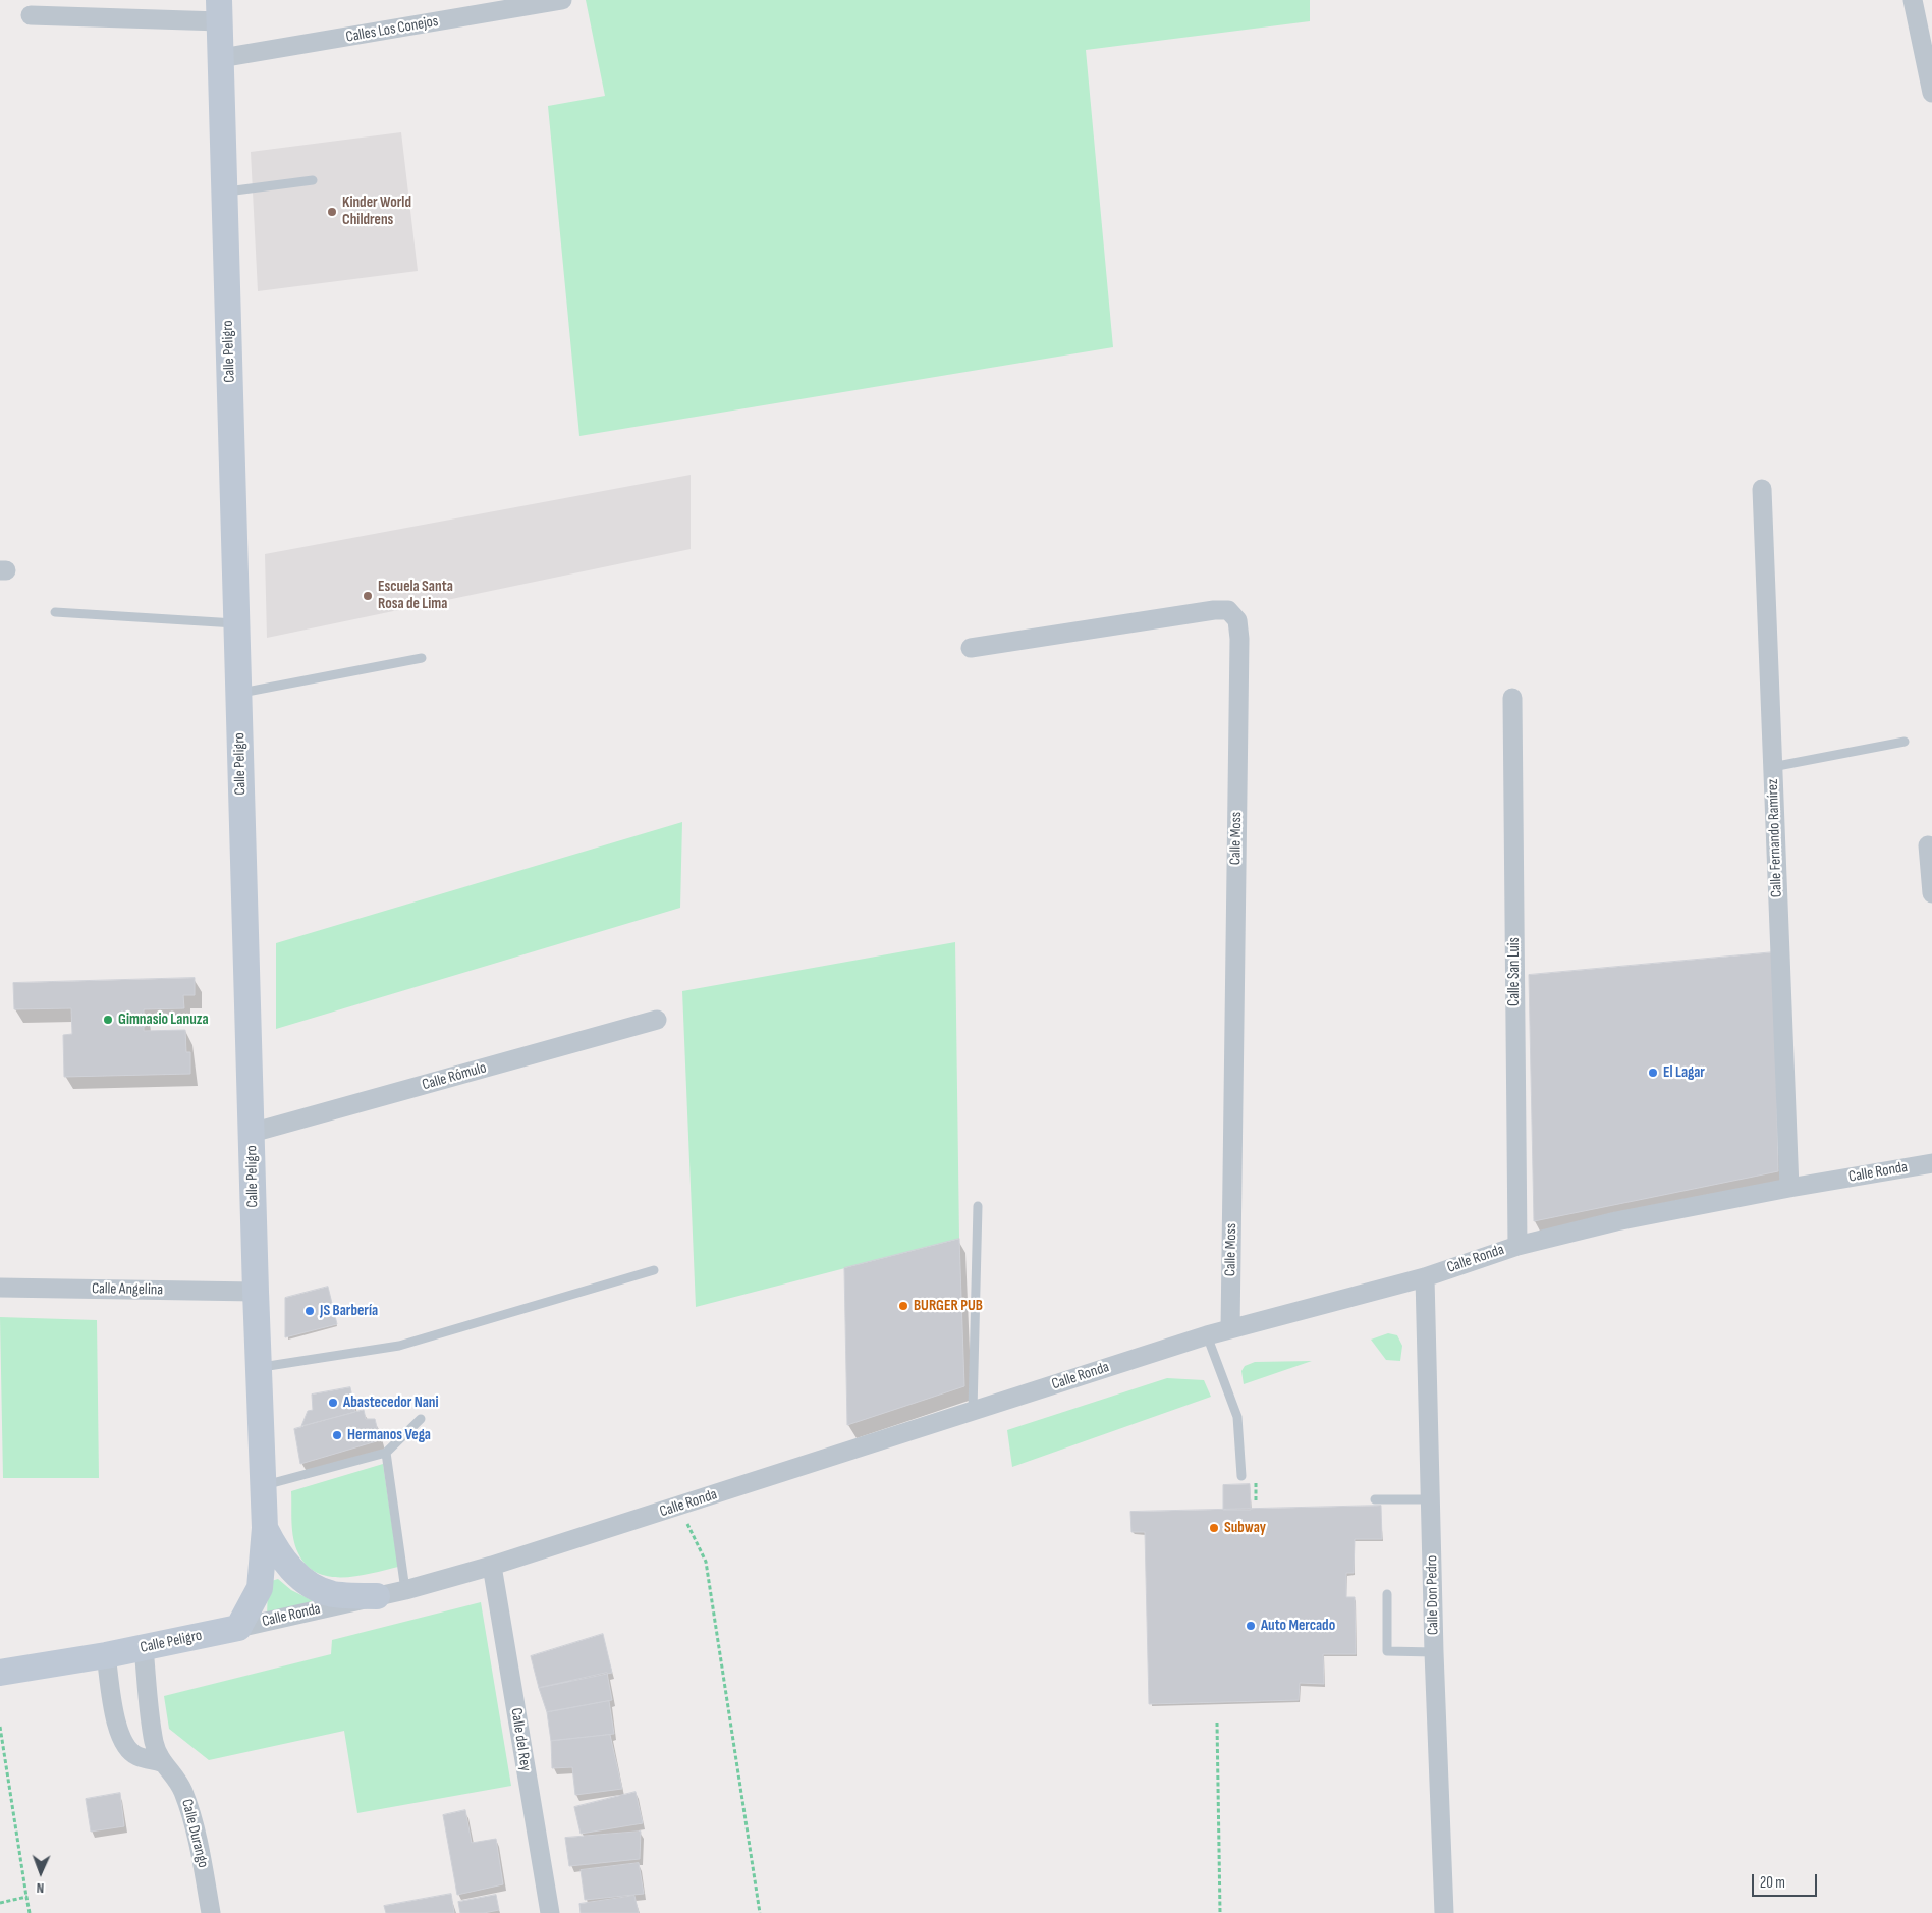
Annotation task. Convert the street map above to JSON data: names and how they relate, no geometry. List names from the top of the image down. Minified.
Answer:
{"streets":{"main road":["Calle Peligro"],"street":["Calles Los Conejos","Calle Moss","Calle Fernando Ramírez","Calle San Luis","Calle Rómulo","Calle Ronda","Calle Angelina","Calle Don Pedro","Calle del Rey","Calle Durango"]},"crossings":[["Calles Los Conejos","Calle Peligro"],["Calle Peligro","Calle Rómulo"],["Calle Peligro","Calle Ronda"],["Calle Peligro","Calle Angelina"],["Calle Peligro","Calle Durango"],["Calle Moss","Calle Ronda"],["Calle Fernando Ramírez","Calle Ronda"],["Calle San Luis","Calle Ronda"],["Calle Ronda","Calle Don Pedro"],["Calle Ronda","Calle del Rey"]],"places":["Kinder World Childrens","Escuela Santa Rosa de Lima","Gimnasio Lanuza","El Lagar","BURGER PUB","JS Barbería","Abastecedor Nani","Hermanos Vega","Subway","Auto Mercado"],"scale_bar":"20 m","north":"bottom"}
